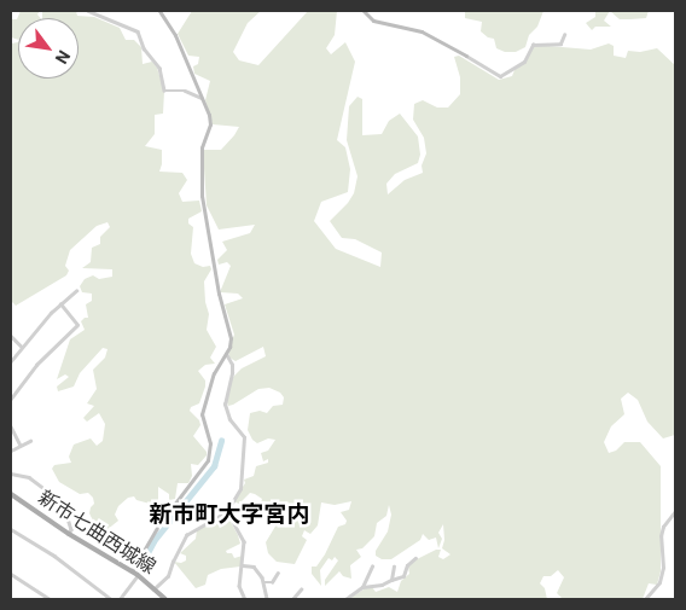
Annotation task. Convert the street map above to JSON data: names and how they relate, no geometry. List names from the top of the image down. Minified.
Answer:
{"streets":{"main road":["新市七曲西城線"]},"districts":["新市町大字宮内"],"north":"bottom right"}
